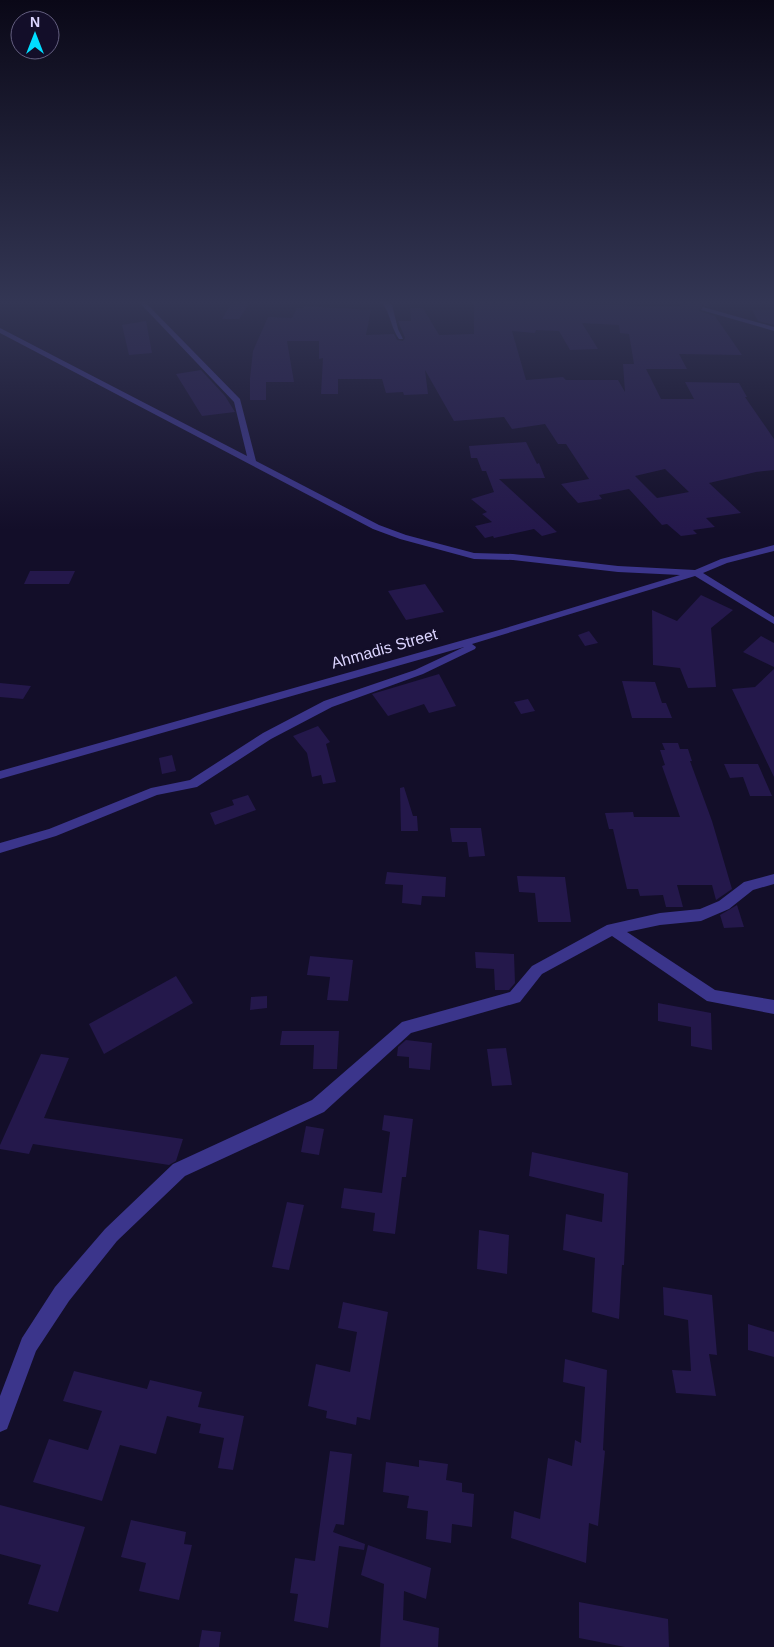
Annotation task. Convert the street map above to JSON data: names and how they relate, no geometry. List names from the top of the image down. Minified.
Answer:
{"streets":{"street":["Ahmadis Street"]},"north":"top"}
